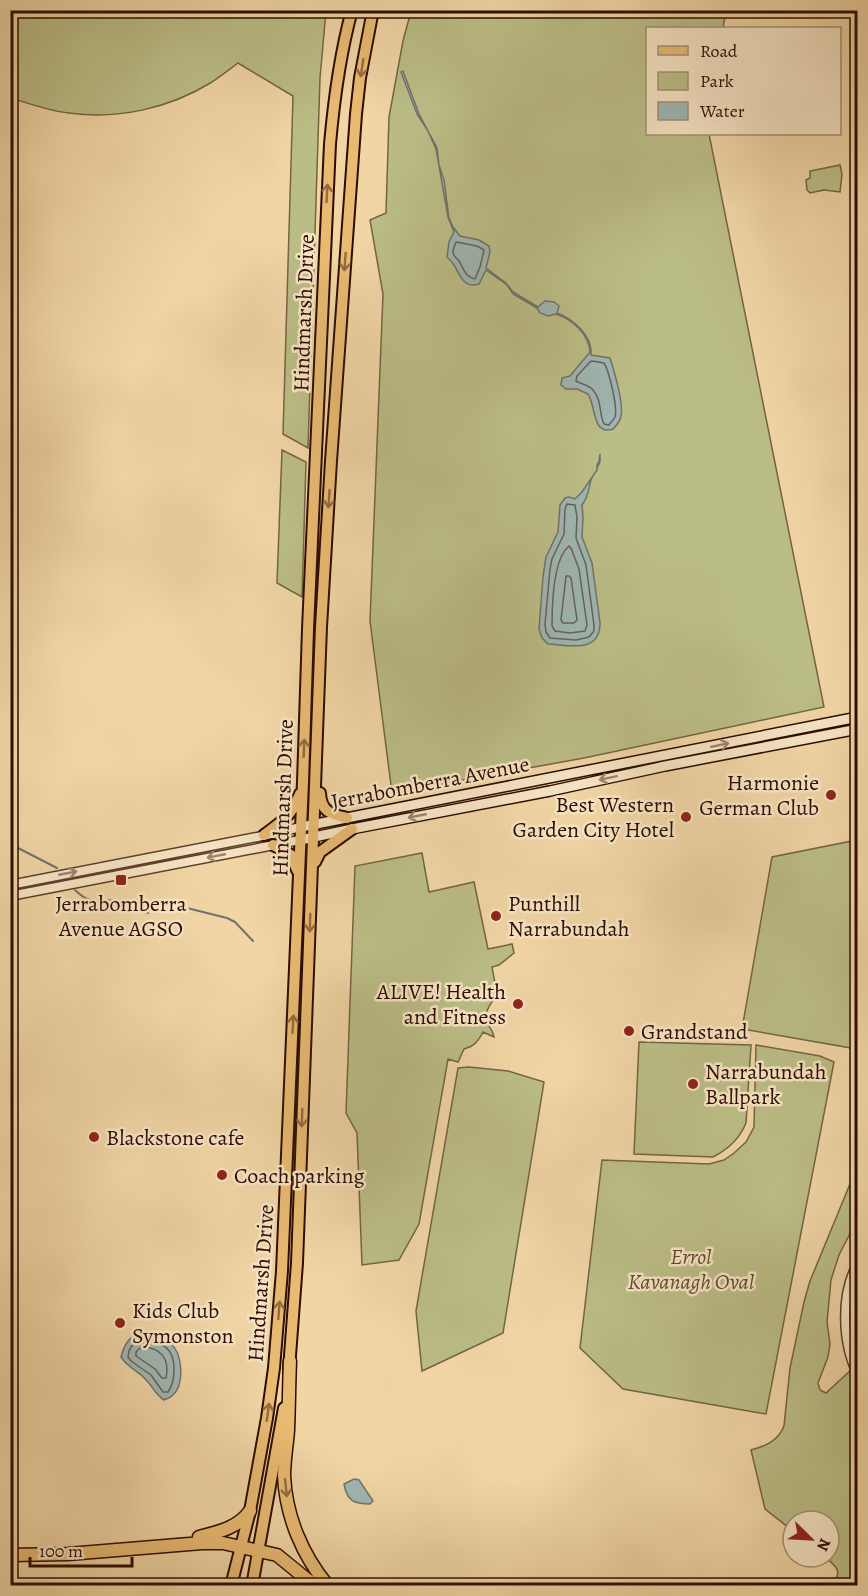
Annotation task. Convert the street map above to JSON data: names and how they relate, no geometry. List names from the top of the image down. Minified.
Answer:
{"streets":{"main road":["Hindmarsh Drive","Jerrabomberra Avenue"]},"crossings":[["Hindmarsh Drive","Jerrabomberra Avenue"]],"parks":["Errol Kavanagh Oval"],"places":{"other":["Harmonie German Club","Best Western Garden City Hotel","Punthill Narrabundah","ALIVE! Health and Fitness","Grandstand","Narrabundah Ballpark","Blackstone cafe","Coach parking","Kids Club Symonston"],"transit":["Jerrabomberra Avenue AGSO"]},"legend":["Road","Park","Water"],"scale_bar":"100 m","north":"bottom right"}
